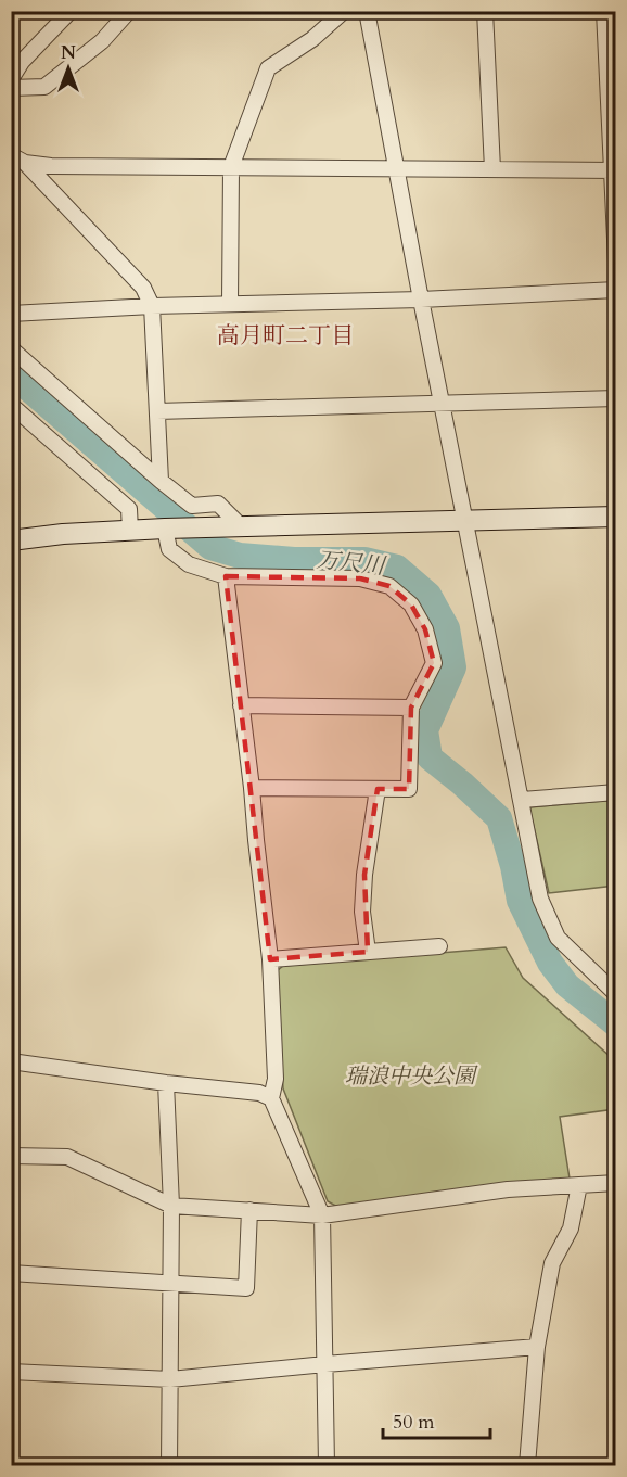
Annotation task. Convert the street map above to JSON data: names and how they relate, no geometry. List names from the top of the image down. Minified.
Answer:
{"districts":["高月町二丁目"],"water":["万尺川"],"parks":["瑞浪中央公園"],"scale_bar":"50 m","north":"top"}
